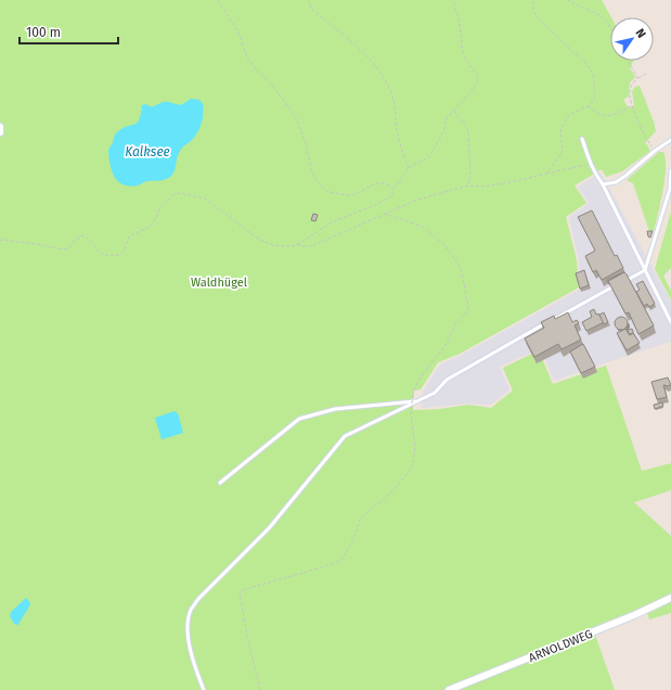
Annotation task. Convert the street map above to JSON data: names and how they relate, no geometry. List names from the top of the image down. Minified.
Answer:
{"streets":{"street":["ARNOLDWEG"]},"water":["Kalksee"],"parks":["Waldhügel"],"scale_bar":"100 m","north":"top right"}
